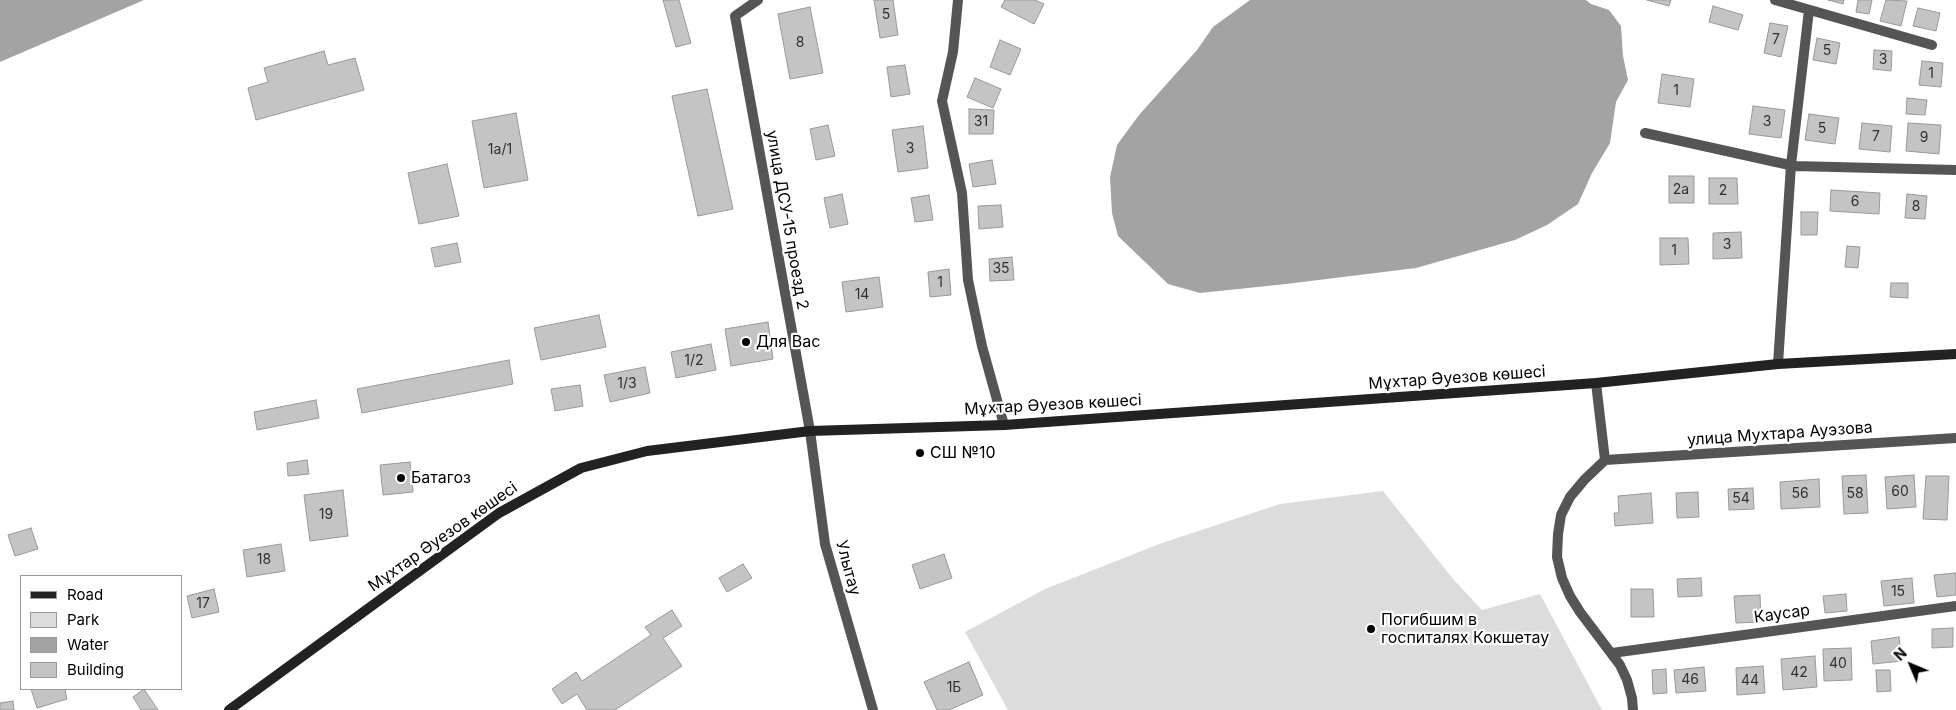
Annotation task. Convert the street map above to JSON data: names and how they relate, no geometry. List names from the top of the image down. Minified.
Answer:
{"streets":{"main road":["Мұхтар Әуезов көшесі"],"street":["улица ДСУ-15 проезд 2","улица Мухтара Ауэзова","Улытау","Каусар"]},"crossings":[["улица ДСУ-15 проезд 2","Мұхтар Әуезов көшесі"],["улица ДСУ-15 проезд 2","Улытау"],["Мұхтар Әуезов көшесі","Улытау"]],"places":["Для Вас","СШ №10","Батагоз","Погибшим в госпиталях Кокшетау"],"house_numbers":["5","7","8","5","3","1","1","31","3","5","7","9","3","1а/1","2а","2","6","8","3","1","35","1","14","1/2","1/3","60","56","58","54","19","18","15","17","40","42","46","44","1Б"],"legend":["Road","Park","Water","Building"],"north":"top left"}
